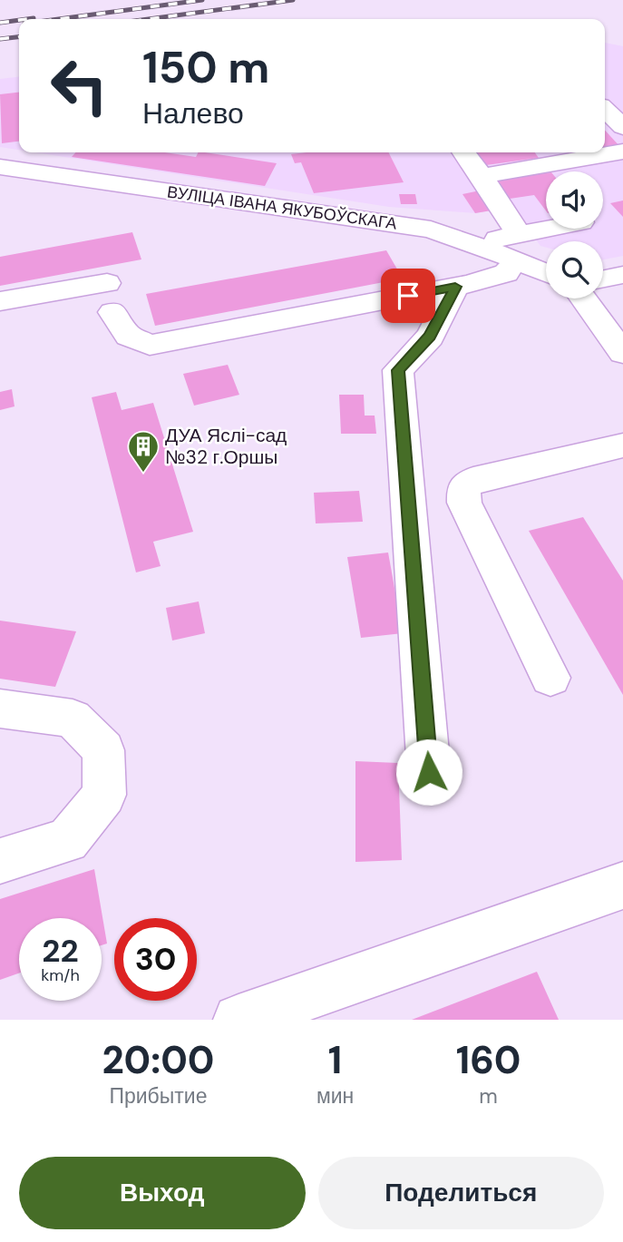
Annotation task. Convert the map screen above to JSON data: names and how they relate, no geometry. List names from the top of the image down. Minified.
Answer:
{"streets":{"street":["ВУЛІЦА ІВАНА ЯКУБОЎСКАГА"]},"places":{"building":["ДУА Яслі-сад №32 г.Оршы"]},"page":{"turn":["150 m","Налево"],"speed":"22 km/h","limit":"30","eta":["20:00","Прибытие","1","мин","160","m"],"buttons":["Выход","Поделиться"]}}
